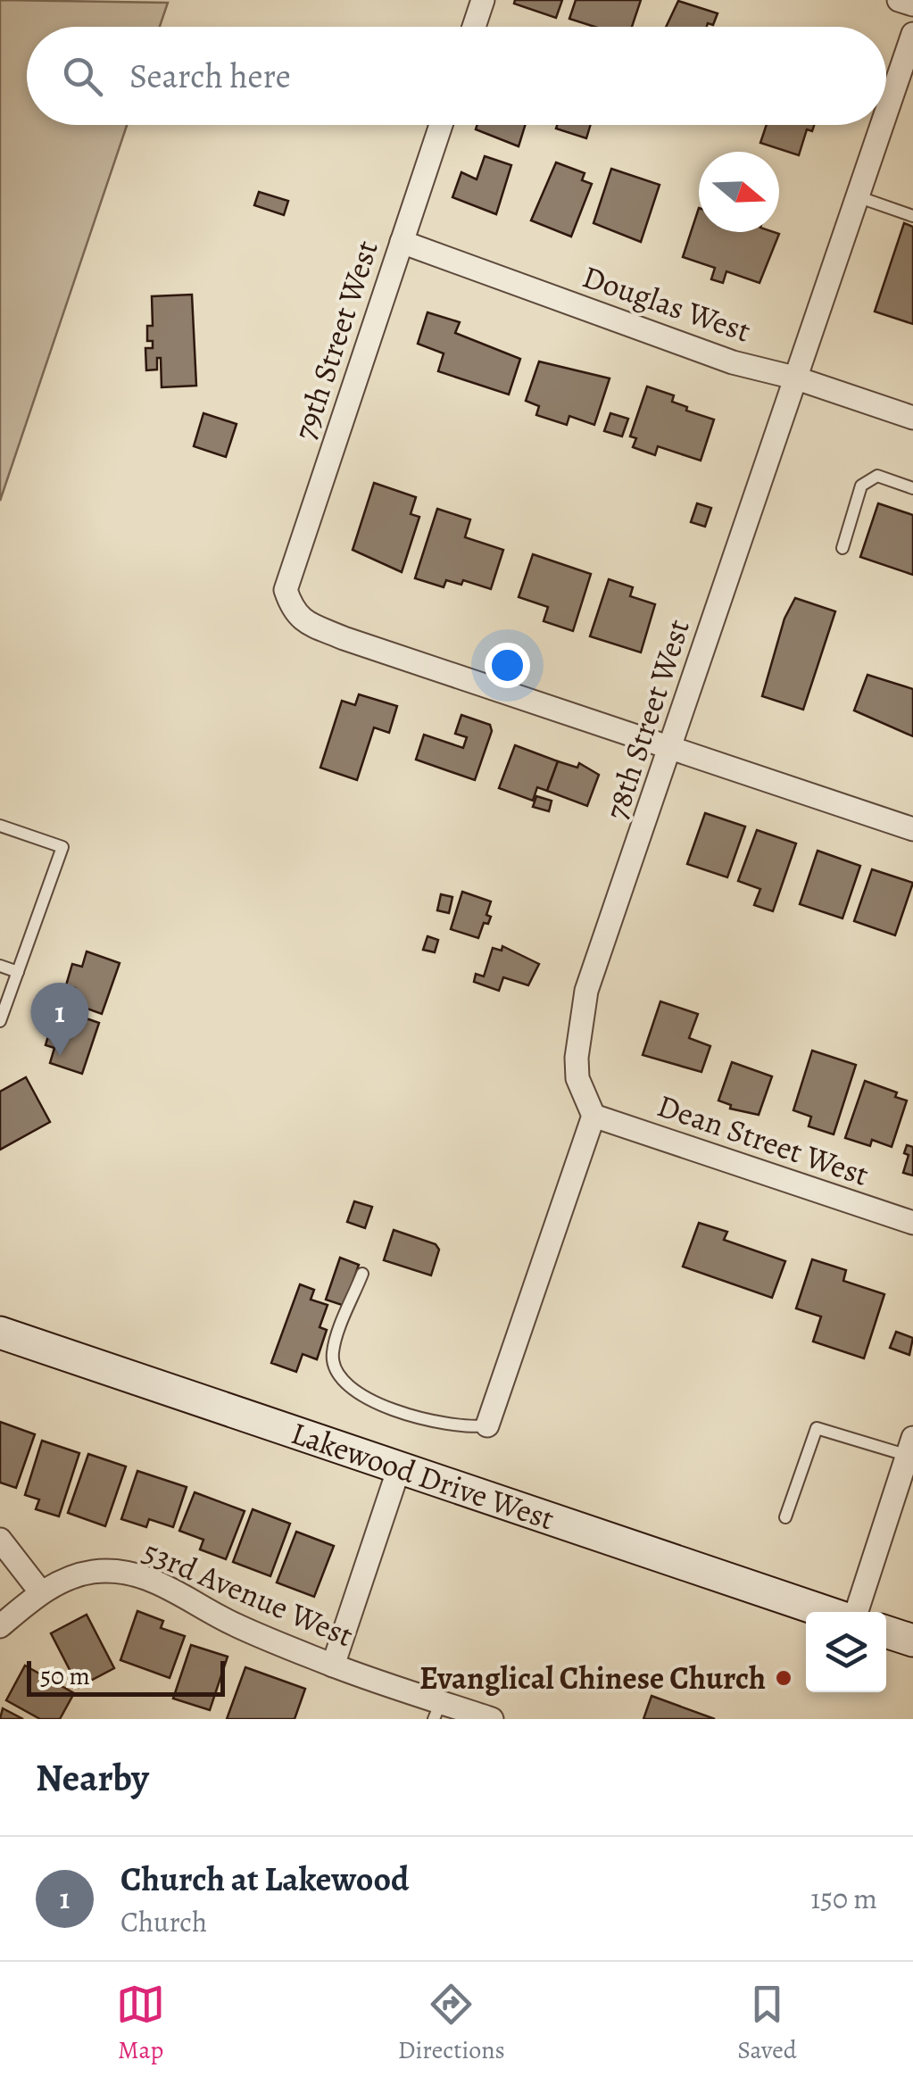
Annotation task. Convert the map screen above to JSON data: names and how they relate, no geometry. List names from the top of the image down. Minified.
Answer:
{"streets":{"main road":["Lakewood Drive West"],"street":["Douglas West","79th Street West","78th Street West","Dean Street West","53rd Avenue West"]},"crossings":[["Douglas West","79th Street West"],["Douglas West","78th Street West"],["79th Street West","78th Street West"],["78th Street West","Dean Street West"]],"places":["Evanglical Chinese Church"],"scale_bar":"50 m","north":"right","page":{"search":"Search here","pins":"1","scale":"50 m","heading":"Nearby","list":[{"mark":"1","name":"Church at Lakewood","note":"Church","value":"150 m"}],"nav":["Map","Directions","Saved"]}}
